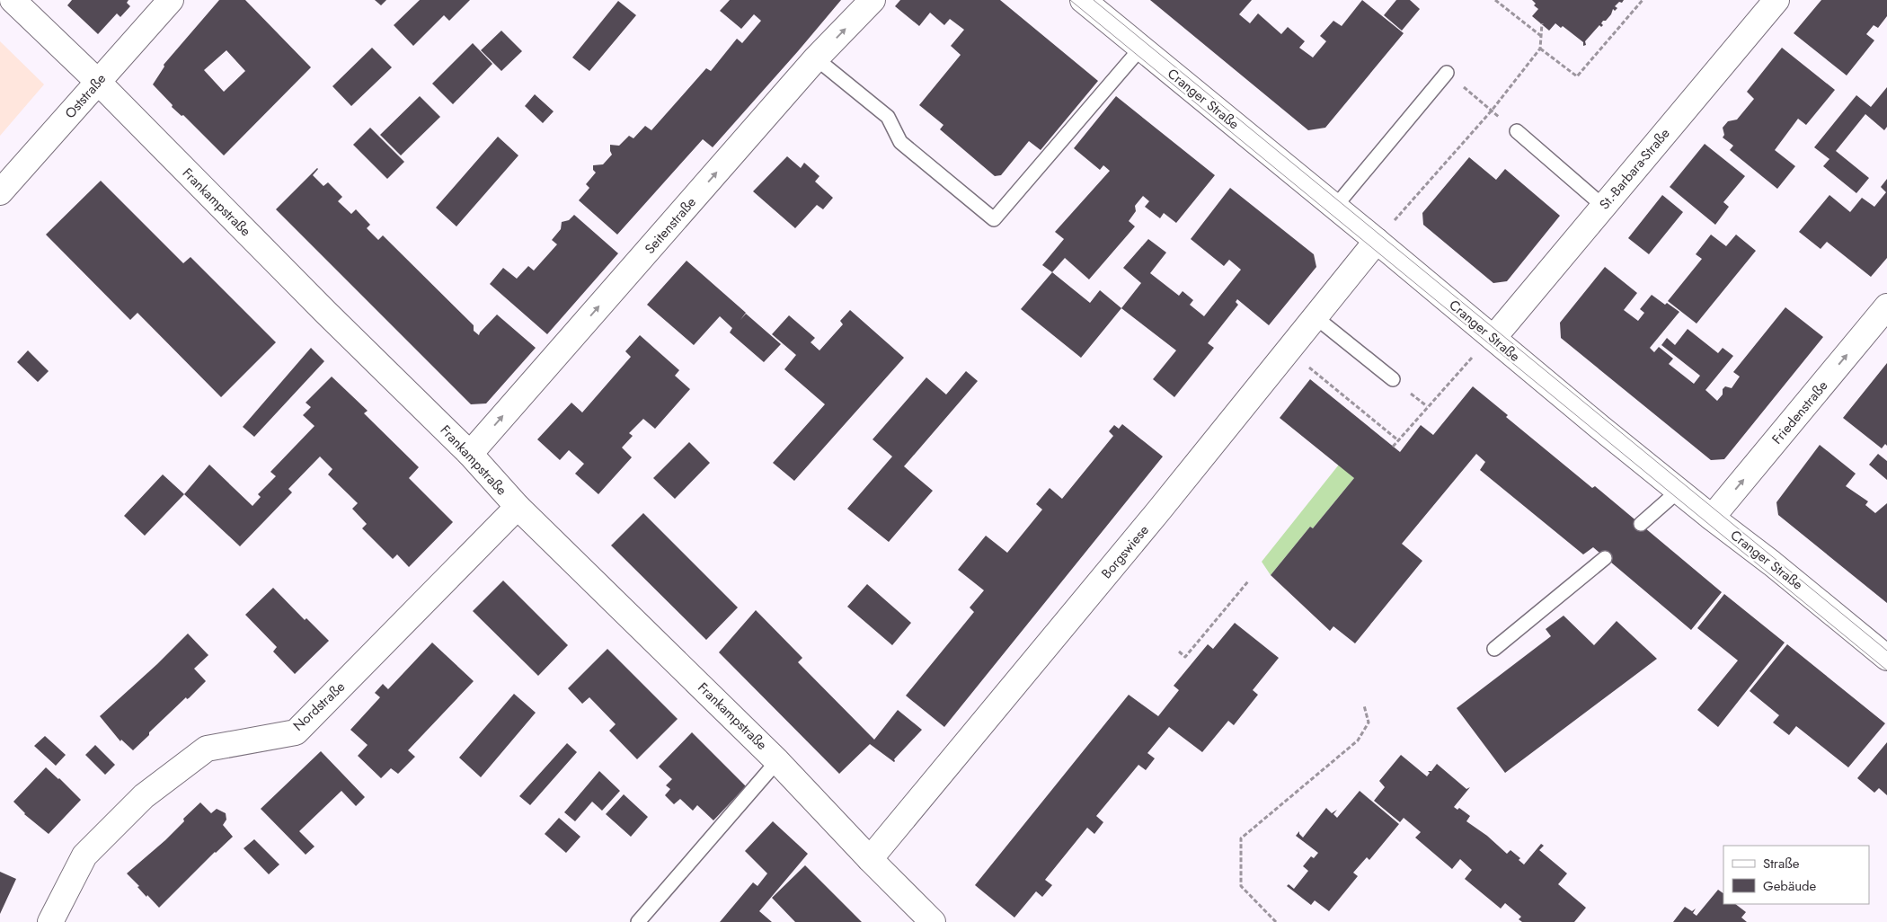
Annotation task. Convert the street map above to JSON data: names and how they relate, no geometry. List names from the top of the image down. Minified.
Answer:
{"streets":{"street":["Oststraße","Cranger Straße","St.-Barbara-Straße","Frankampstraße","Seitenstraße","Friedenstraße","Borgswiese","Nordstraße"]},"crossings":[["Oststraße","Frankampstraße"],["Cranger Straße","St.-Barbara-Straße"],["Cranger Straße","Friedenstraße"],["Cranger Straße","Borgswiese"],["Frankampstraße","Seitenstraße"],["Frankampstraße","Borgswiese"],["Frankampstraße","Nordstraße"]],"one_way":["Seitenstraße","Friedenstraße"],"legend":["Straße","Gebäude"]}
